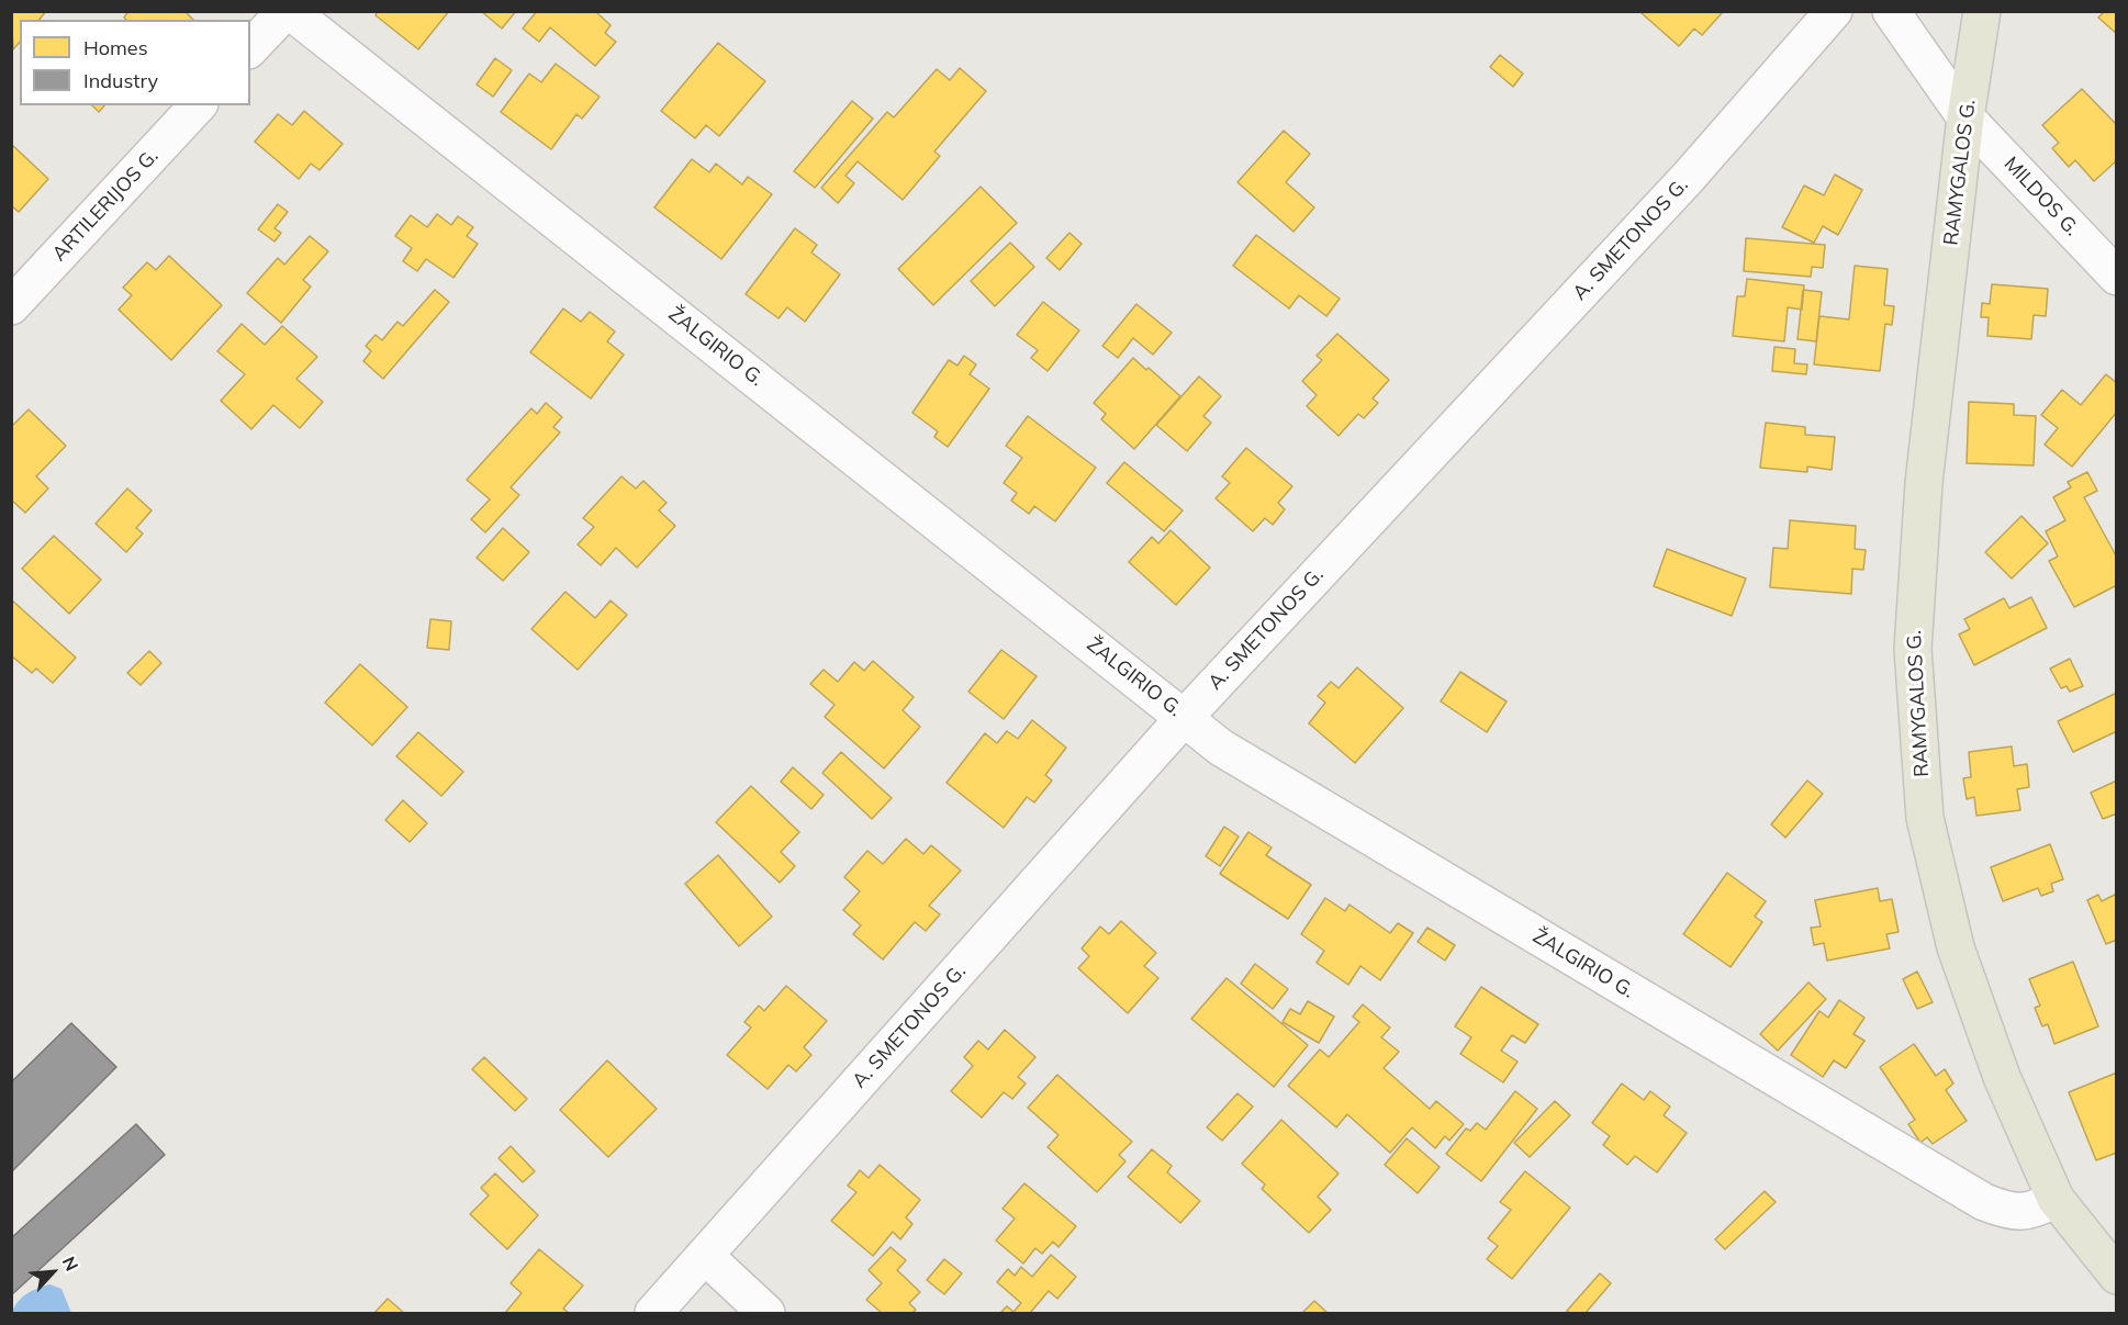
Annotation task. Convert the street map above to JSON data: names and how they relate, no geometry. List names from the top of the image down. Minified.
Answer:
{"streets":{"main road":["RAMYGALOS G."],"street":["MILDOS G.","ARTILERIJOS G.","A. SMETONOS G.","ŽALGIRIO G."]},"crossings":[["RAMYGALOS G.","MILDOS G."],["RAMYGALOS G.","ŽALGIRIO G."],["A. SMETONOS G.","ŽALGIRIO G."]],"legend":["Homes","Industry"],"north":"top right"}
